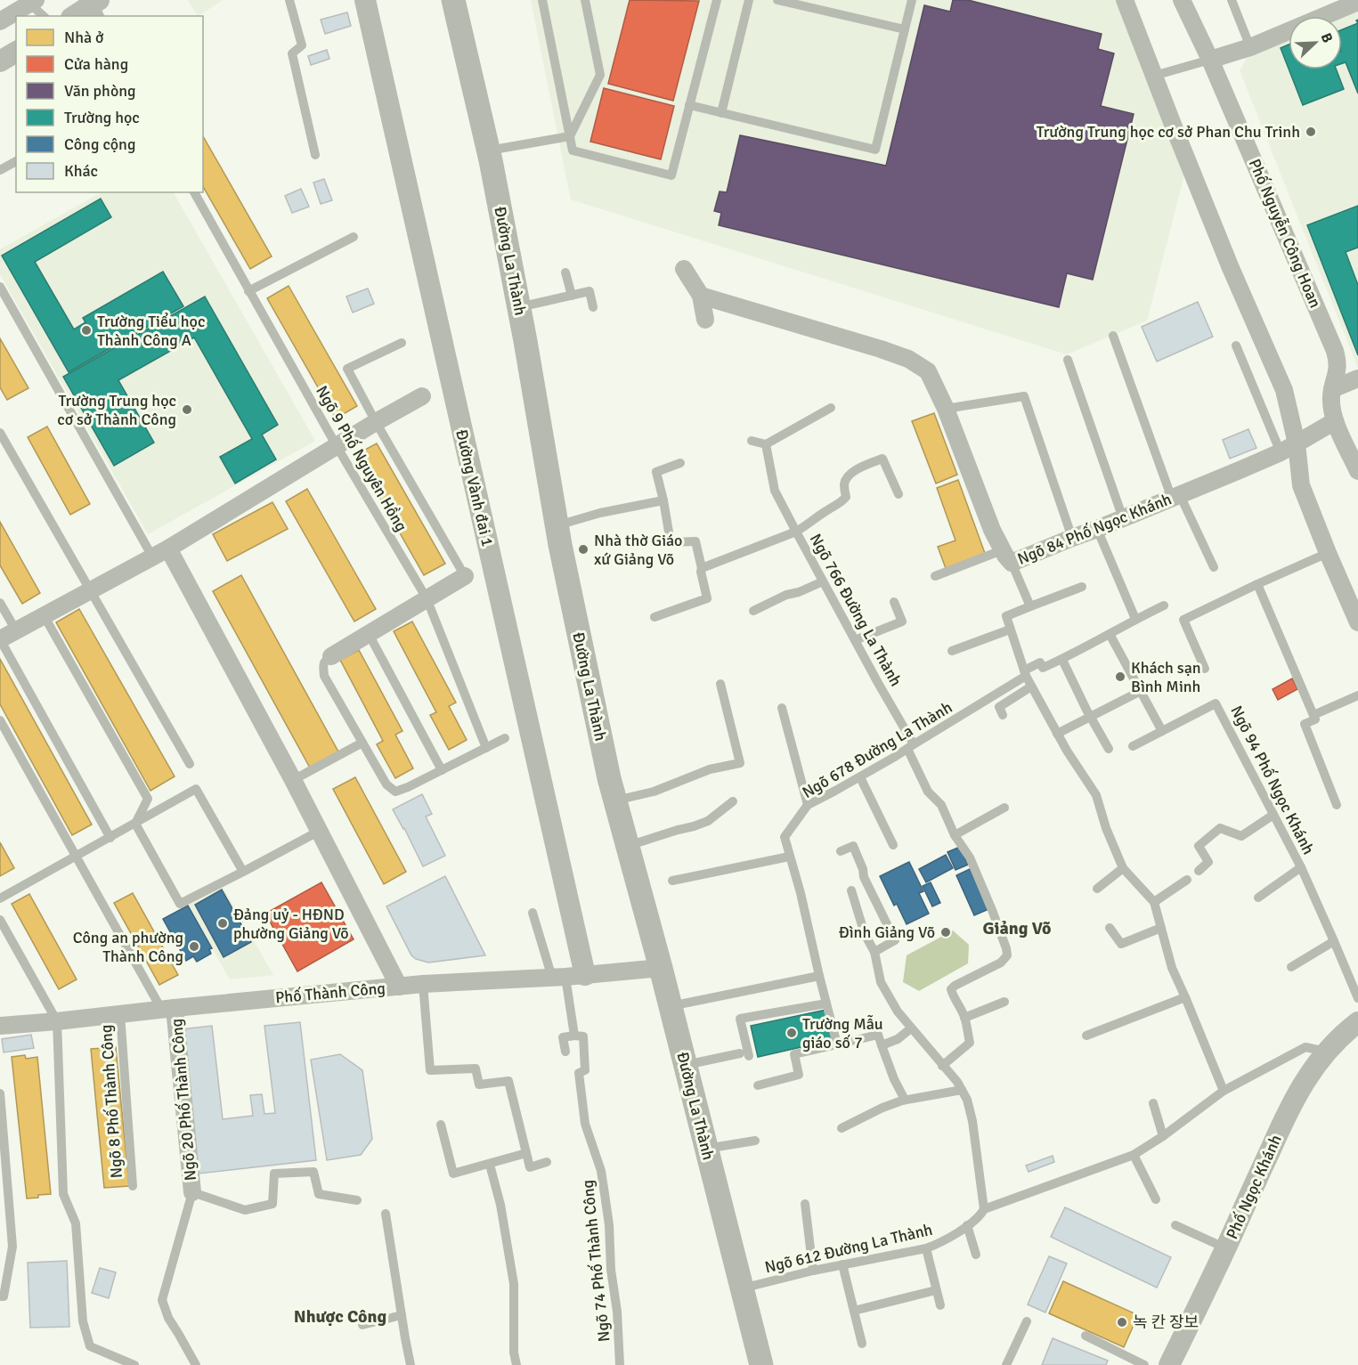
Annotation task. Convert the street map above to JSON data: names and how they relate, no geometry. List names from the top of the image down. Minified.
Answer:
{"streets":{"main road":["Đường La Thành"],"street":["Phố Nguyễn Công Hoan","Đường Vành đai 1","Ngõ 84 Phố Ngọc Khánh","Phố Thành Công","Ngõ 20 Phố Thành Công","Phố Ngọc Khánh"],"lane":["Ngõ 9 Phố Nguyên Hồng","Ngõ 766 Đường La Thành","Ngõ 678 Đường La Thành","Ngõ 94 Phố Ngọc Khánh","Ngõ 8 Phố Thành Công","Ngõ 612 Đường La Thành","Ngõ 74 Phố Thành Công"]},"crossings":[["Phố Nguyễn Công Hoan","Ngõ 84 Phố Ngọc Khánh"],["Đường La Thành","Phố Thành Công"],["Đường La Thành","Ngõ 612 Đường La Thành"],["Đường Vành đai 1","Phố Thành Công"],["Đường Vành đai 1","Ngõ 74 Phố Thành Công"],["Ngõ 766 Đường La Thành","Ngõ 678 Đường La Thành"],["Phố Thành Công","Ngõ 20 Phố Thành Công"],["Phố Thành Công","Ngõ 8 Phố Thành Công"],["Phố Thành Công","Ngõ 74 Phố Thành Công"]],"districts":["Giảng Võ","Nhược Công"],"places":["Trường Trung học cơ sở Phan Chu Trinh","Trường Tiểu học Thành Công A","Trường Trung học cơ sở Thành Công","Nhà thờ Giáo xứ Giảng Võ","Khách sạn Bình Minh","Đảng uỷ - HĐND phường Giảng Võ","Đình Giảng Võ","Công an phường Thành Công","Trường Mẫu giáo số 7","녹 칸 장보"],"legend":["Nhà ở","Cửa hàng","Văn phòng","Trường học","Công cộng","Khác"],"north":"top right"}
